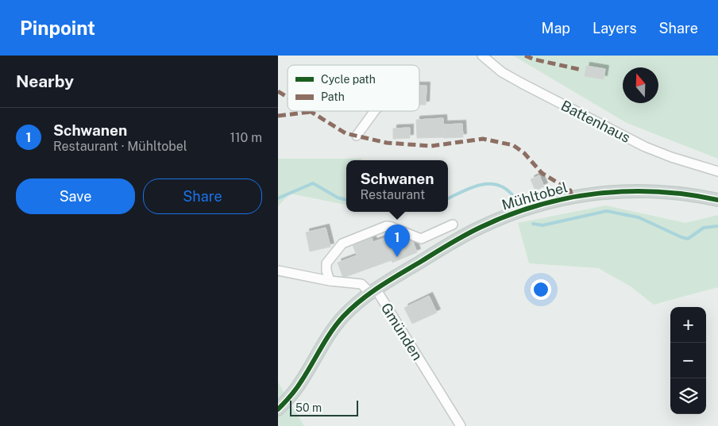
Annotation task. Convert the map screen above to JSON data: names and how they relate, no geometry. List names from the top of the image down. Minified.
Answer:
{"streets":{"main road":["Mühltobel","Gmünden"],"street":["Battenhaus"]},"crossings":[["Mühltobel","Gmünden"]],"legend":["Cycle path","Path"],"scale_bar":"50 m","north":"top","page":{"header":"Pinpoint","nav":["Map","Layers","Share"],"heading":"Nearby","list":[{"mark":"1","name":"Schwanen","note":"Restaurant · Mühltobel","value":"110 m"}],"popup":["Schwanen","Restaurant"],"buttons":["Save","Share"],"pins":"1","map_buttons":["+","−"],"scale":"50 m"}}
